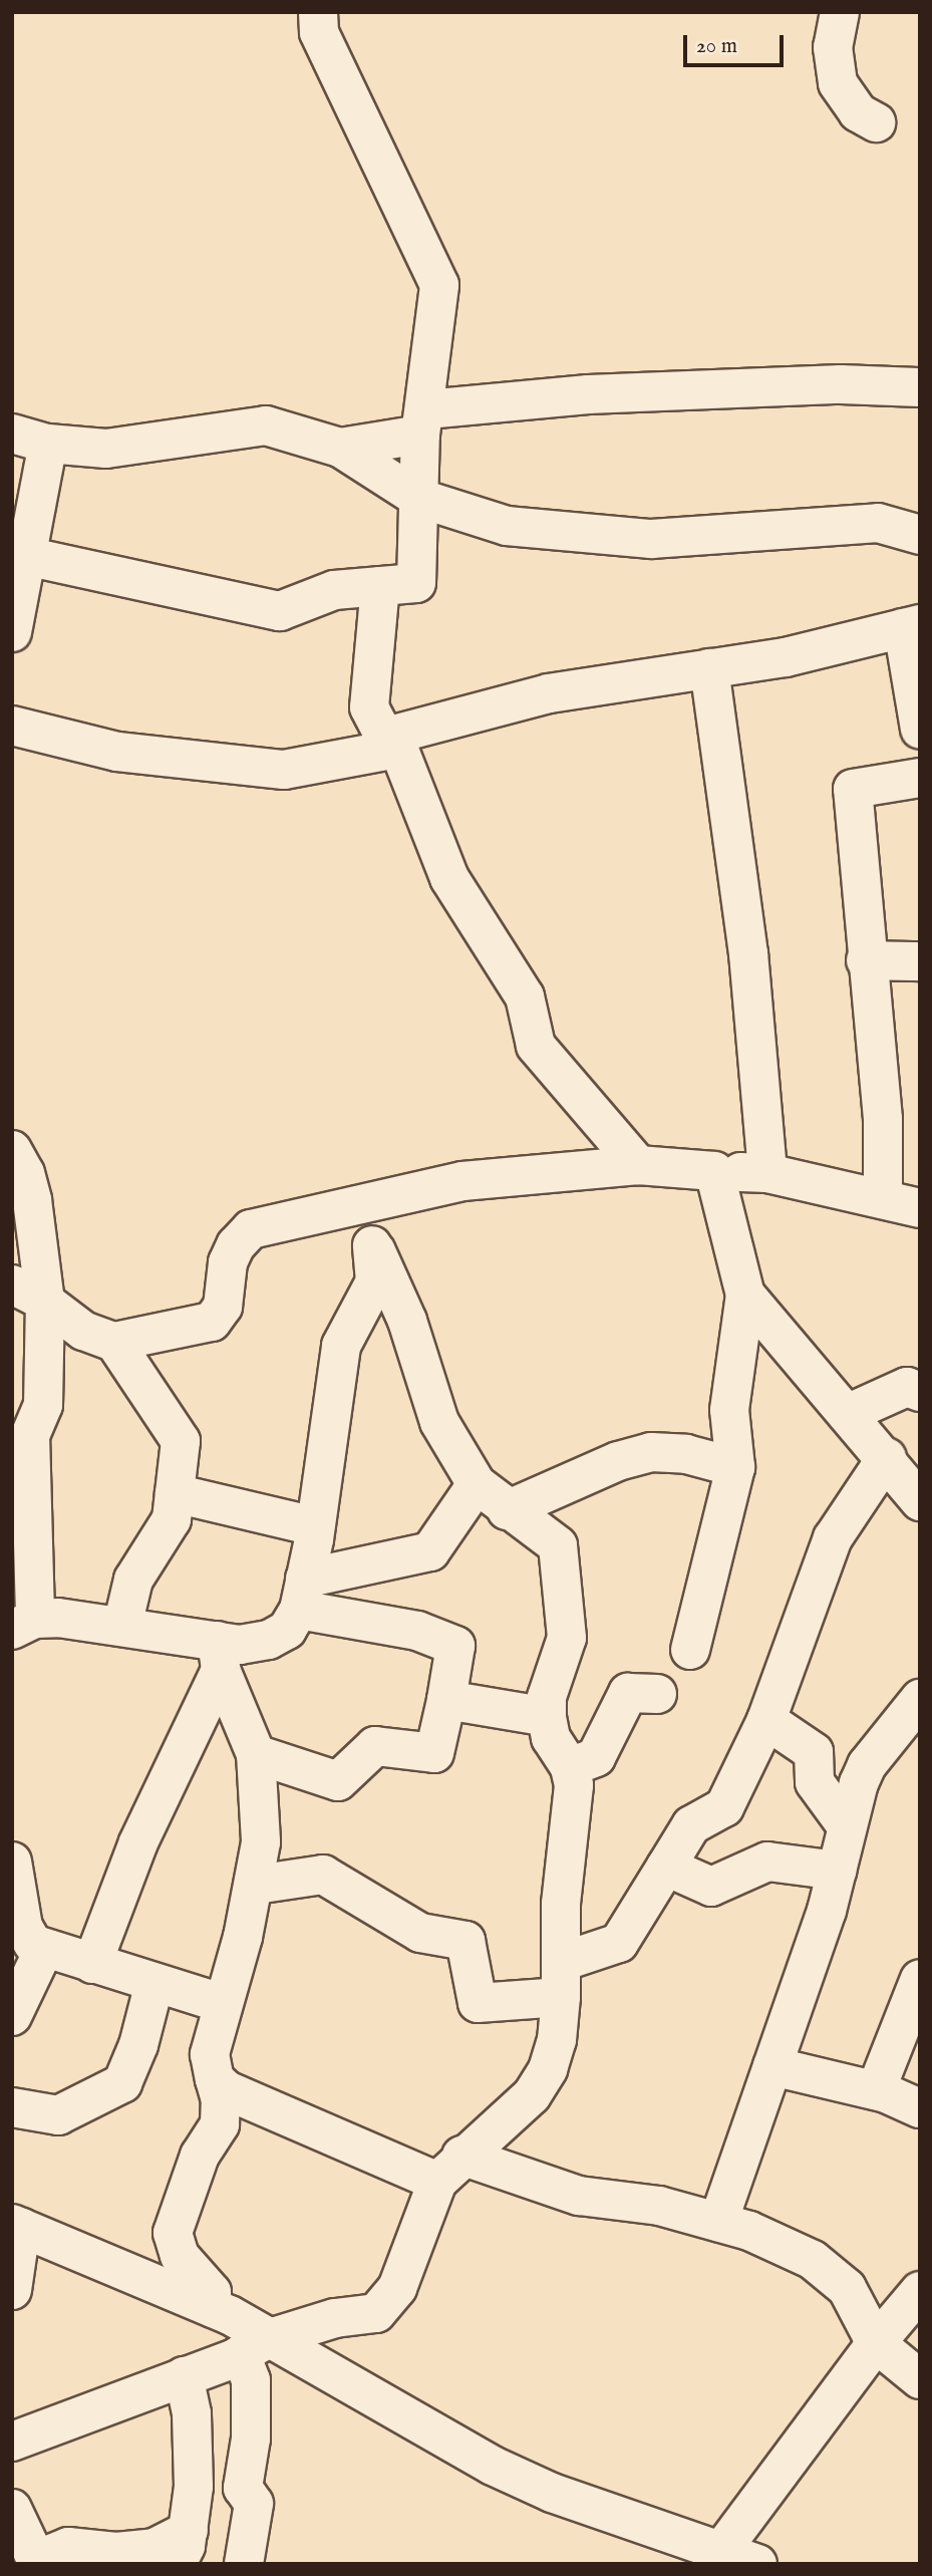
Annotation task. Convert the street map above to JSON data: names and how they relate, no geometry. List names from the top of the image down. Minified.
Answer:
{"scale_bar":"20 m"}
